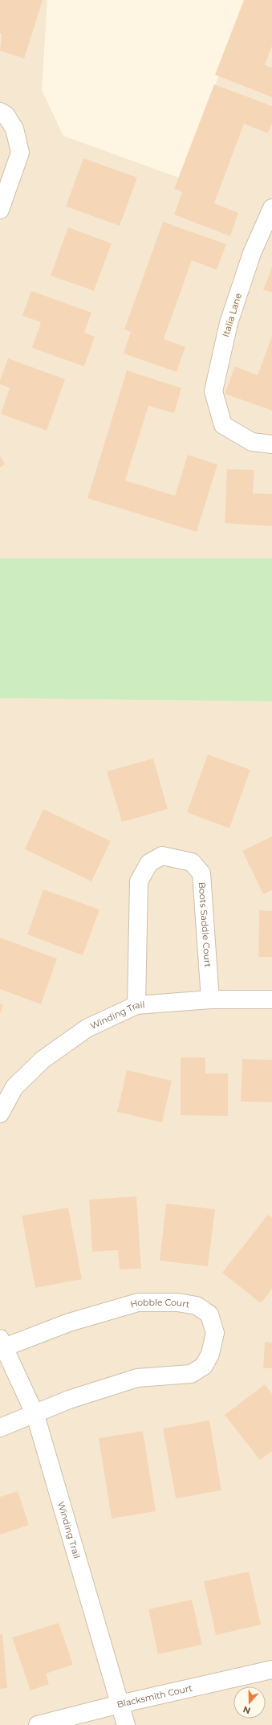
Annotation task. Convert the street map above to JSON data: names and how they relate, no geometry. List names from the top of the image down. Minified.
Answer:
{"streets":{"street":["Italia Lane","Boots Saddle Court","Winding Trail","Hobble Court","Blacksmith Court"]},"crossings":[["Boots Saddle Court","Winding Trail"],["Winding Trail","Hobble Court"],["Winding Trail","Blacksmith Court"]],"north":"bottom"}
